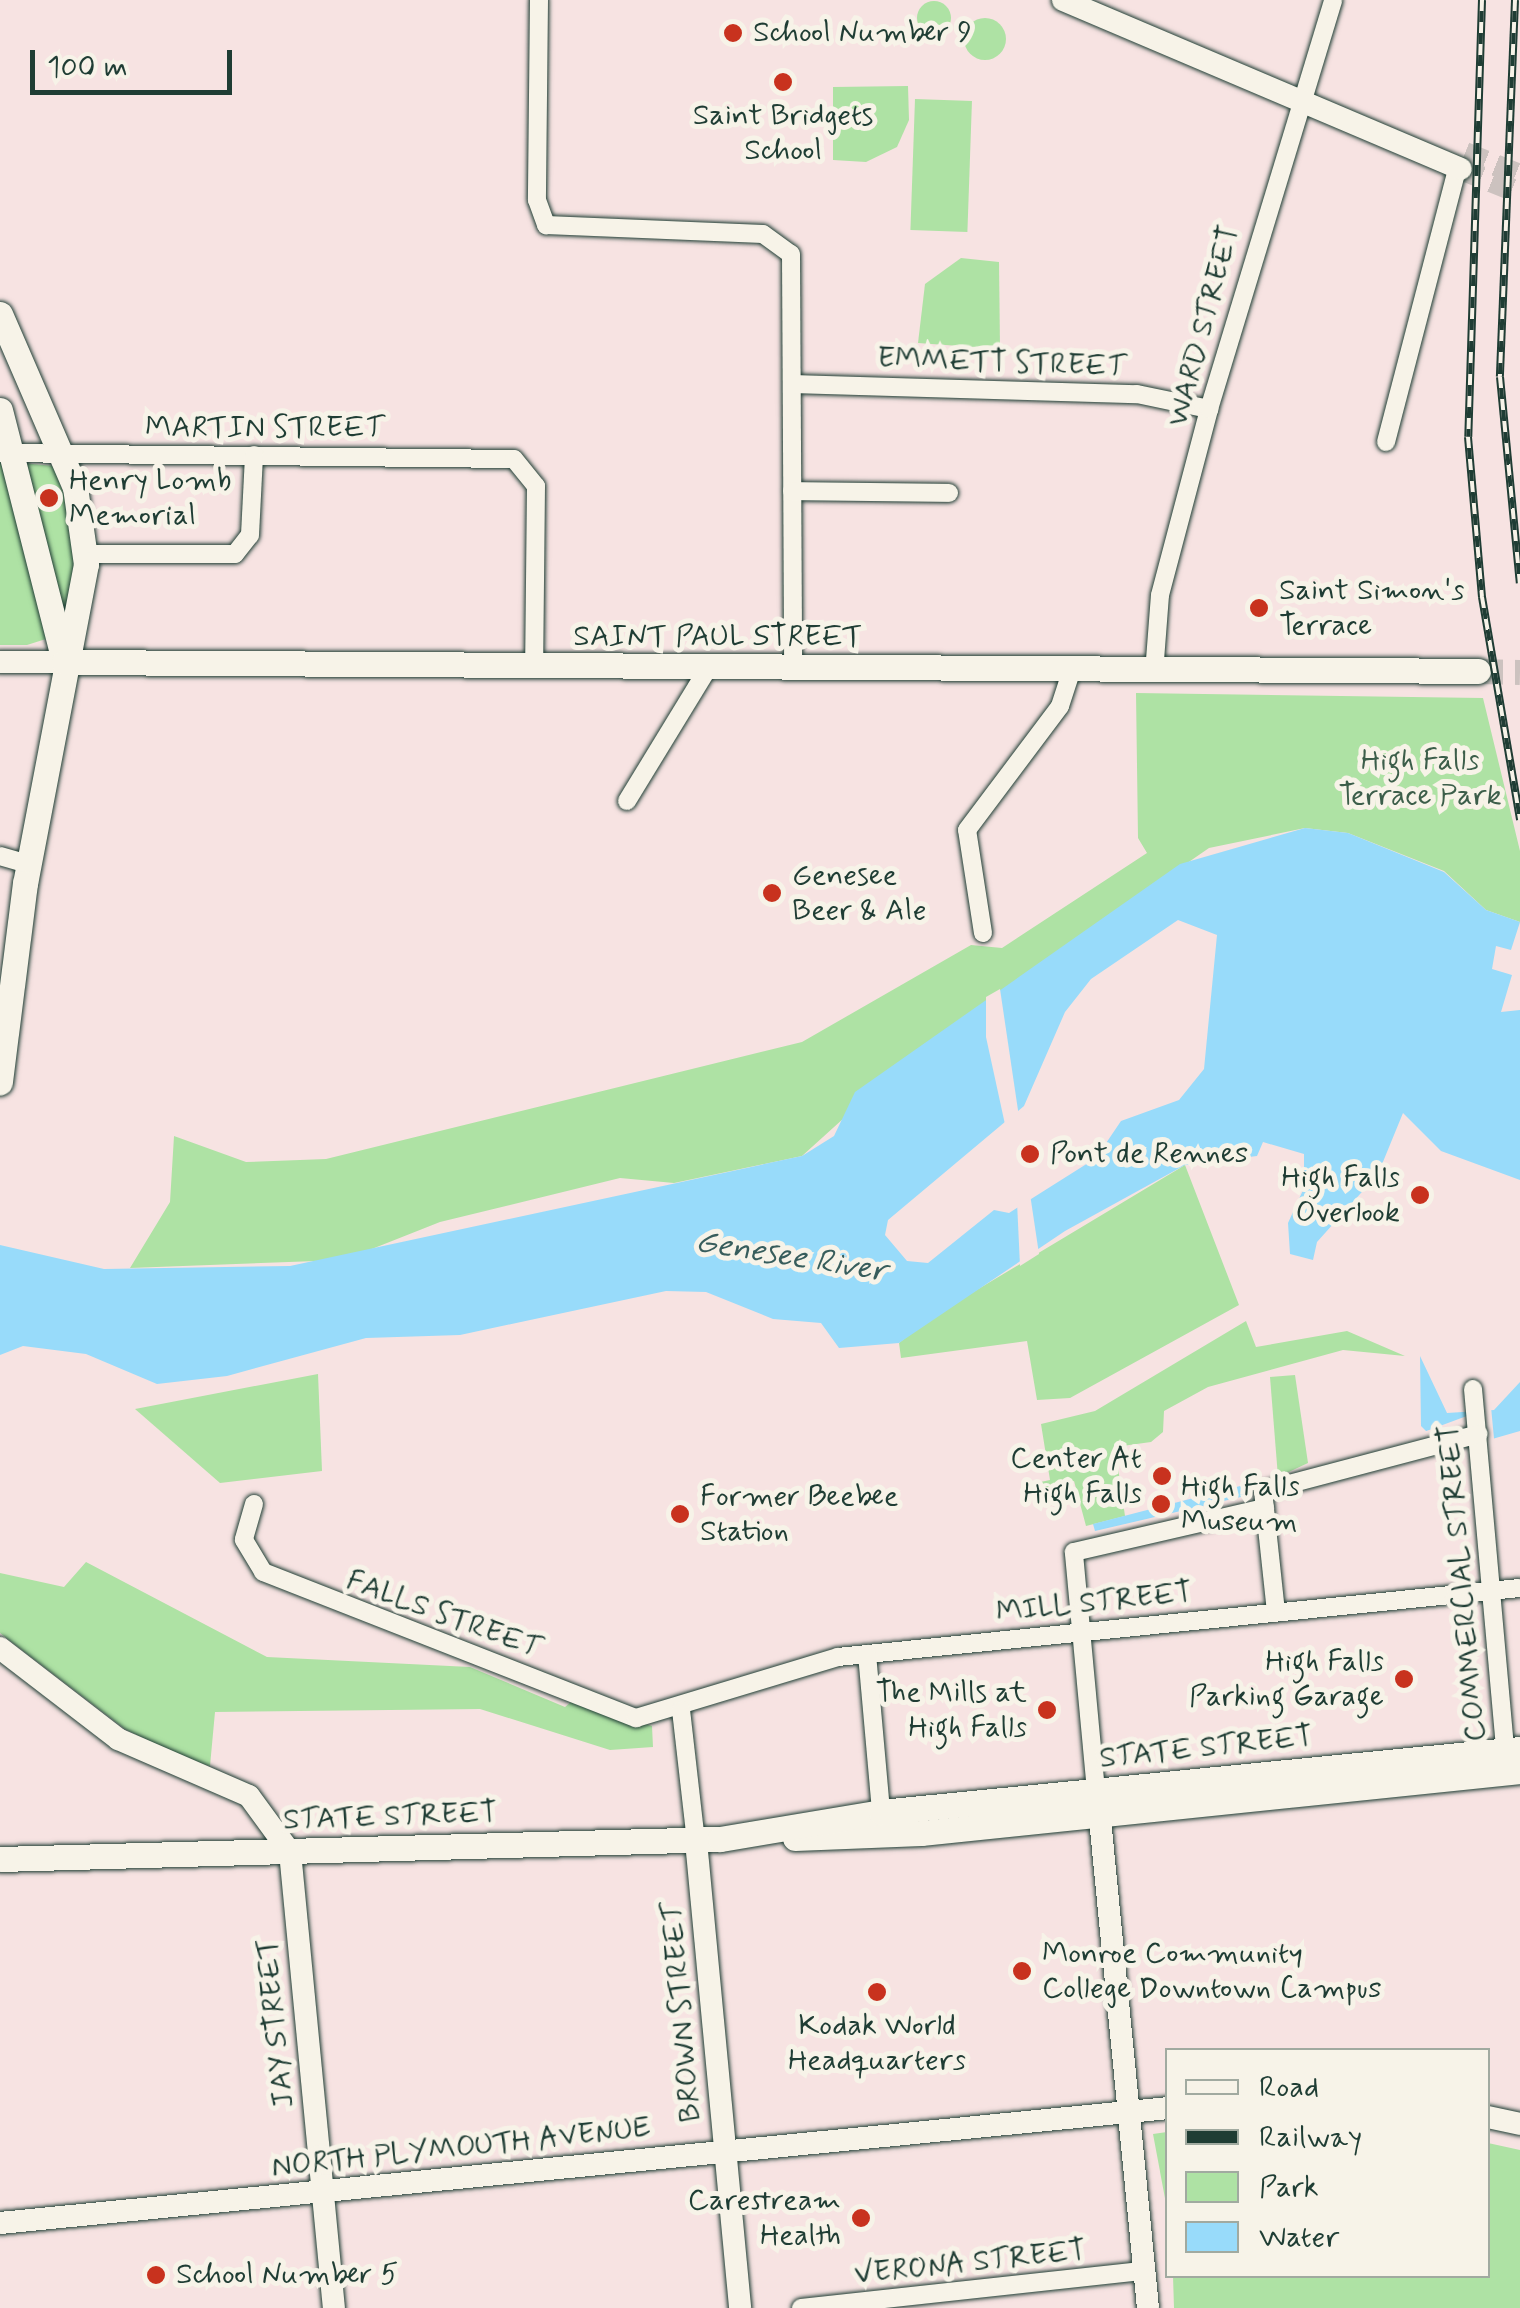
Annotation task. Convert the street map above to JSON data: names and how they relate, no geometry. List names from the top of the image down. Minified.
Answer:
{"streets":{"main road":["SAINT PAUL STREET","STATE STREET"],"street":["WARD STREET","EMMETT STREET","MARTIN STREET","COMMERCIAL STREET","MILL STREET","FALLS STREET","BROWN STREET","JAY STREET","NORTH PLYMOUTH AVENUE","VERONA STREET"]},"crossings":[["WARD STREET","EMMETT STREET"],["WARD STREET","SAINT PAUL STREET"],["MARTIN STREET","SAINT PAUL STREET"],["COMMERCIAL STREET","MILL STREET"],["COMMERCIAL STREET","STATE STREET"],["MILL STREET","FALLS STREET"],["MILL STREET","BROWN STREET"],["FALLS STREET","BROWN STREET"],["STATE STREET","BROWN STREET"],["STATE STREET","JAY STREET"],["BROWN STREET","NORTH PLYMOUTH AVENUE"],["JAY STREET","NORTH PLYMOUTH AVENUE"]],"water":["Genesee River"],"parks":["High Falls Terrace Park"],"places":["School Number 9","Saint Bridgets School","Henry Lomb Memorial","Saint Simon's Terrace","Genesee Beer & Ale","Pont de Rennes","High Falls Overlook","Center At High Falls","High Falls Museum","Former Beebee Station","High Falls Parking Garage","The Mills at High Falls","Monroe Community College Downtown Campus","Kodak World Headquarters","Carestream Health","School Number 5"],"legend":["Road","Railway","Park","Water"],"scale_bar":"100 m"}
